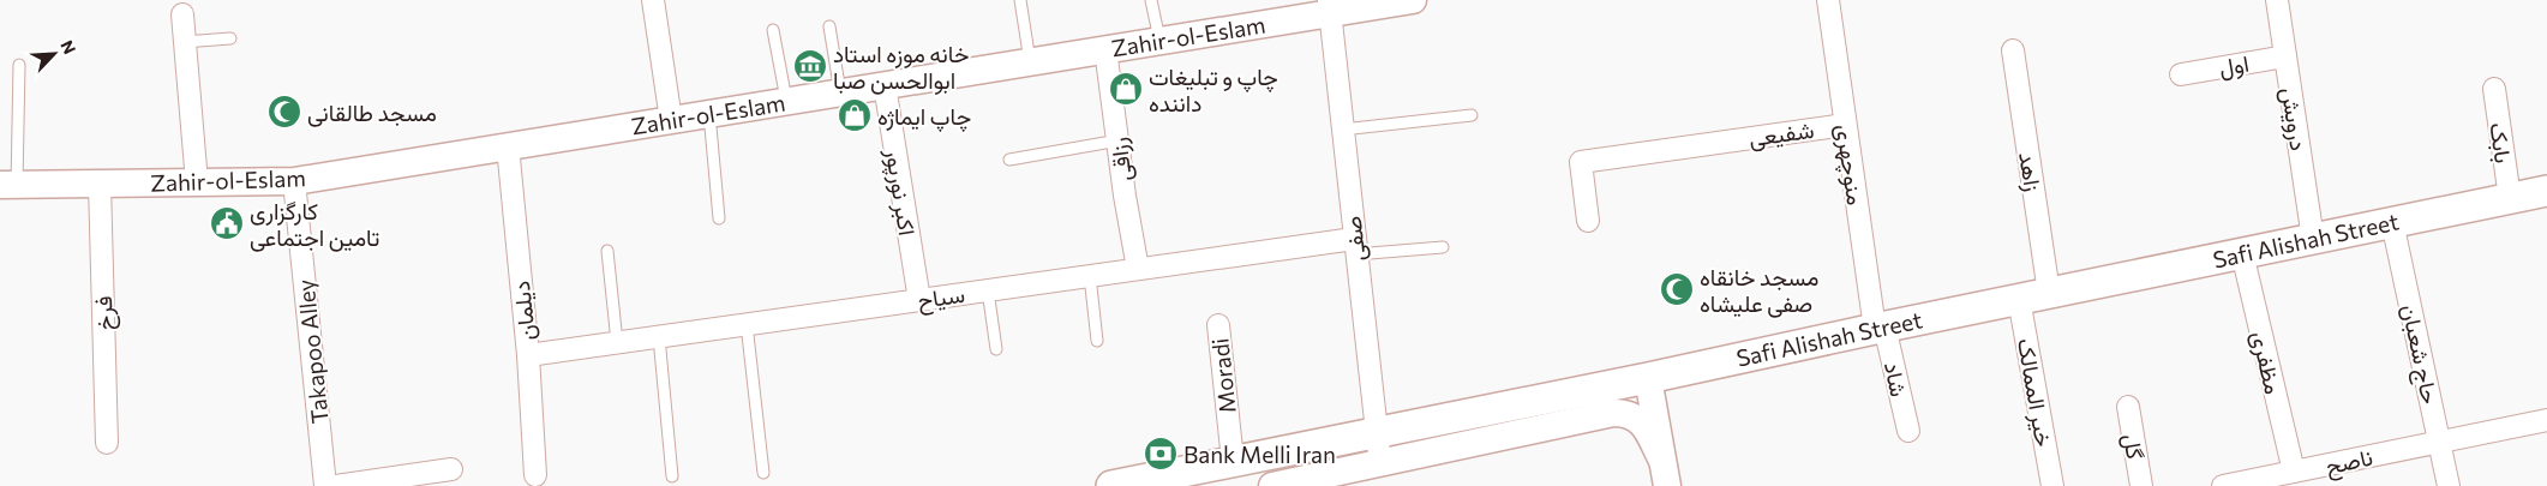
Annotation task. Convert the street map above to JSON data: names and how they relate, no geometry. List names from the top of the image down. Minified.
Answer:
{"streets":{"main road":["Safi Alishah Street"],"street":["Zahir-ol-Eslam","اول","درویش","شفیعی","بابک","رزاقی","منوچهری","زاهد","اکبر نورپور","صفی","سیاح","دیلمان","فرخ","Takapoo Alley","حاج شعبان","مظفری","Moradi","شاد","خیر الممالک","گل","ناصح"]},"crossings":[["Zahir-ol-Eslam","رزاقی"],["Zahir-ol-Eslam","اکبر نورپور"],["Zahir-ol-Eslam","صفی"],["Zahir-ol-Eslam","دیلمان"],["Zahir-ol-Eslam","فرخ"],["Zahir-ol-Eslam","Takapoo Alley"],["اول","درویش"],["درویش","Safi Alishah Street"],["شفیعی","منوچهری"],["بابک","Safi Alishah Street"],["رزاقی","سیاح"],["منوچهری","Safi Alishah Street"],["منوچهری","شاد"],["زاهد","Safi Alishah Street"],["اکبر نورپور","سیاح"],["صفی","Safi Alishah Street"],["صفی","سیاح"],["Safi Alishah Street","حاج شعبان"],["Safi Alishah Street","مظفری"],["Safi Alishah Street","Moradi"],["Safi Alishah Street","شاد"],["Safi Alishah Street","خیر الممالک"],["سیاح","دیلمان"],["حاج شعبان","ناصح"],["مظفری","ناصح"]],"places":{"museum":["خانه موزه استاد ابوالحسن صبا"],"shop":["چاپ و تبلیغات داننده","چاپ ایماژه"],"mosque":["مسجد طالقانی","مسجد خانقاه صفی علیشاه"],"public building":["کارگزاری تامین اجتماعی"],"bank":["Bank Melli Iran"]},"north":"top right"}
